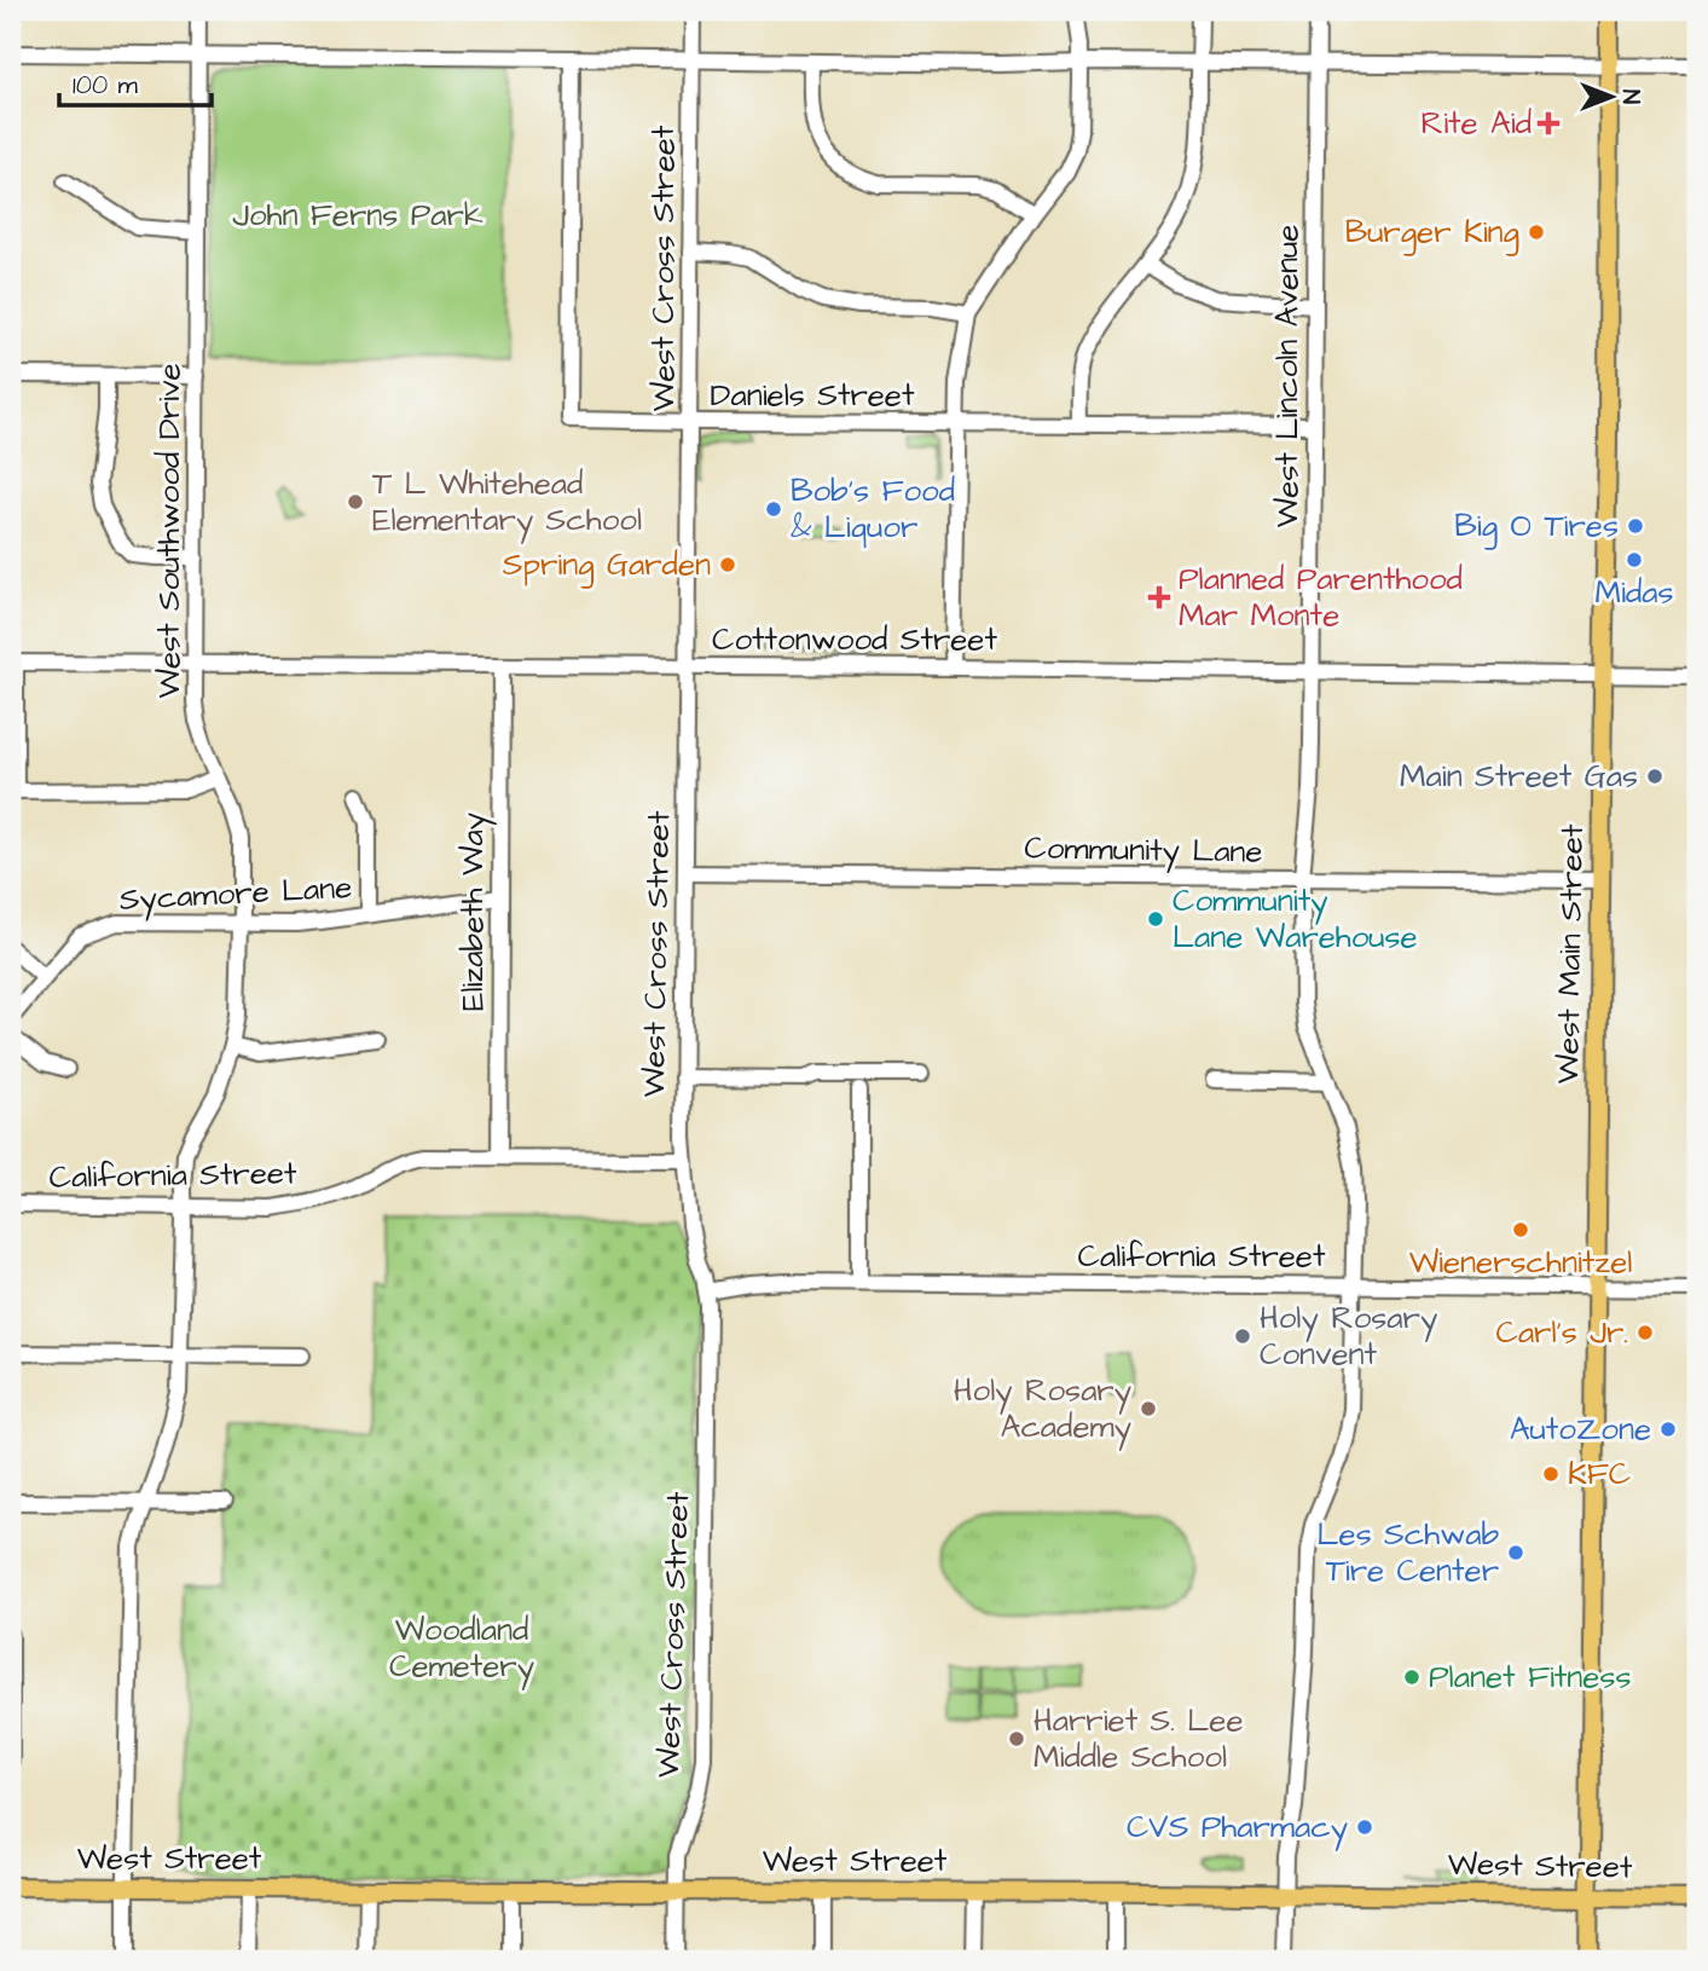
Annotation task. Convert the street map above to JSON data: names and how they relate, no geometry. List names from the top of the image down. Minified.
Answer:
{"streets":{"main road":["West Main Street","West Street"],"street":["West Cross Street","West Lincoln Avenue","Daniels Street","West Southwood Drive","Cottonwood Street","Community Lane","Sycamore Lane","Elizabeth Way","California Street"]},"crossings":[["West Cross Street","Daniels Street"],["West Cross Street","Cottonwood Street"],["West Cross Street","Community Lane"],["West Cross Street","California Street"],["West Cross Street","West Street"],["West Lincoln Avenue","Daniels Street"],["West Lincoln Avenue","Cottonwood Street"],["West Lincoln Avenue","Community Lane"],["West Lincoln Avenue","California Street"],["West Lincoln Avenue","West Street"],["West Southwood Drive","Cottonwood Street"],["West Southwood Drive","Sycamore Lane"],["West Southwood Drive","California Street"],["West Southwood Drive","West Street"],["Cottonwood Street","Elizabeth Way"],["Cottonwood Street","West Main Street"],["Community Lane","West Main Street"],["Sycamore Lane","Elizabeth Way"],["Elizabeth Way","California Street"],["West Main Street","California Street"],["West Main Street","West Street"]],"parks":["John Ferns Park","Woodland Cemetery"],"places":{"health":["Rite Aid","Planned Parenthood Mar Monte"],"other":["Burger King","T L Whitehead Elementary School","Bob's Food & Liquor","Big O Tires","Midas","Spring Garden","Main Street Gas","Community Lane Warehouse","Wienerschnitzel","Carl's Jr.","Holy Rosary Convent","Holy Rosary Academy","AutoZone","KFC","Les Schwab Tire Center","Planet Fitness","Harriet S. Lee Middle School","CVS Pharmacy"]},"scale_bar":"100 m","north":"right"}
